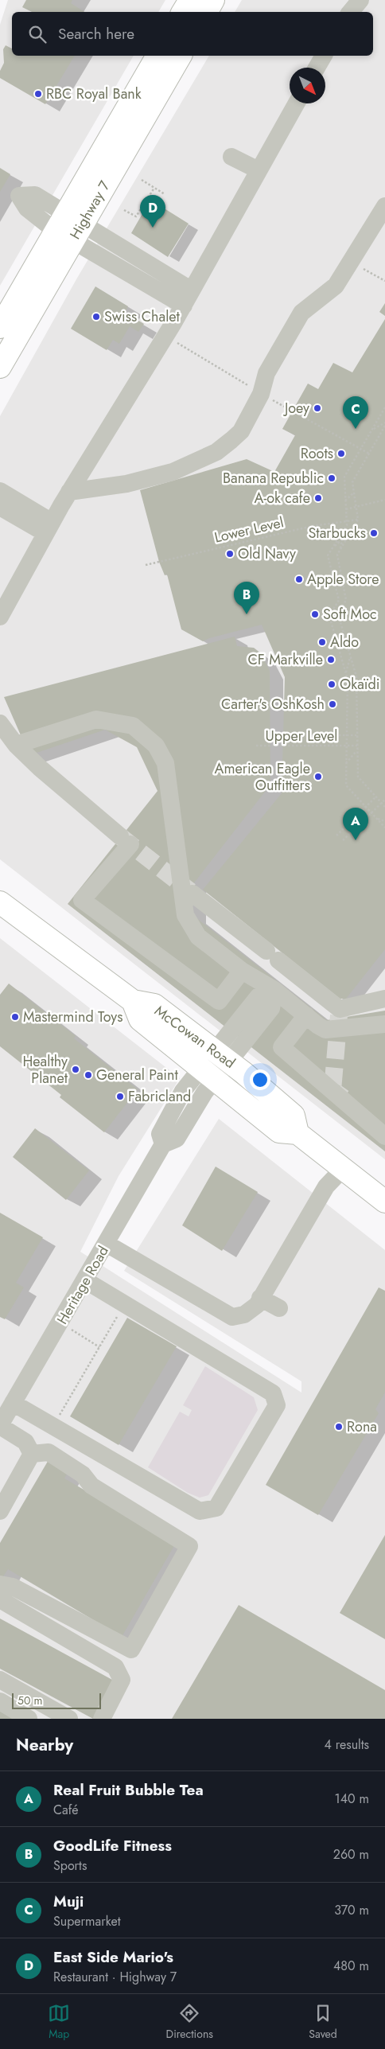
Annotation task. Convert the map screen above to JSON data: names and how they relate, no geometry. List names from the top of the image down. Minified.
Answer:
{"streets":{"main road":["Highway 7","McCowan Road"],"street":["Heritage Road"],"path":["Lower Level","Upper Level"]},"crossings":[["McCowan Road","Heritage Road"]],"places":["RBC Royal Bank","Swiss Chalet","Joey","Roots","Banana Republic","A-ok cafe","Starbucks","Old Navy","Apple Store","Soft Moc","Aldo","CF Markville","Okaïdi","Carter's OshKosh","American Eagle Outfitters","Mastermind Toys","Healthy Planet","General Paint","Fabricland","Rona"],"scale_bar":"50 m","north":"bottom right","page":{"search":"Search here","pins":["D","C","B","A"],"scale":"50 m","heading":["Nearby","4 results"],"list":[{"mark":"A","name":"Real Fruit Bubble Tea","note":"Café","value":"140 m"},{"mark":"B","name":"GoodLife Fitness","note":"Sports","value":"260 m"},{"mark":"C","name":"Muji","note":"Supermarket","value":"370 m"},{"mark":"D","name":"East Side Mario's","note":"Restaurant · Highway 7","value":"480 m"}],"nav":["Map","Directions","Saved"]}}
